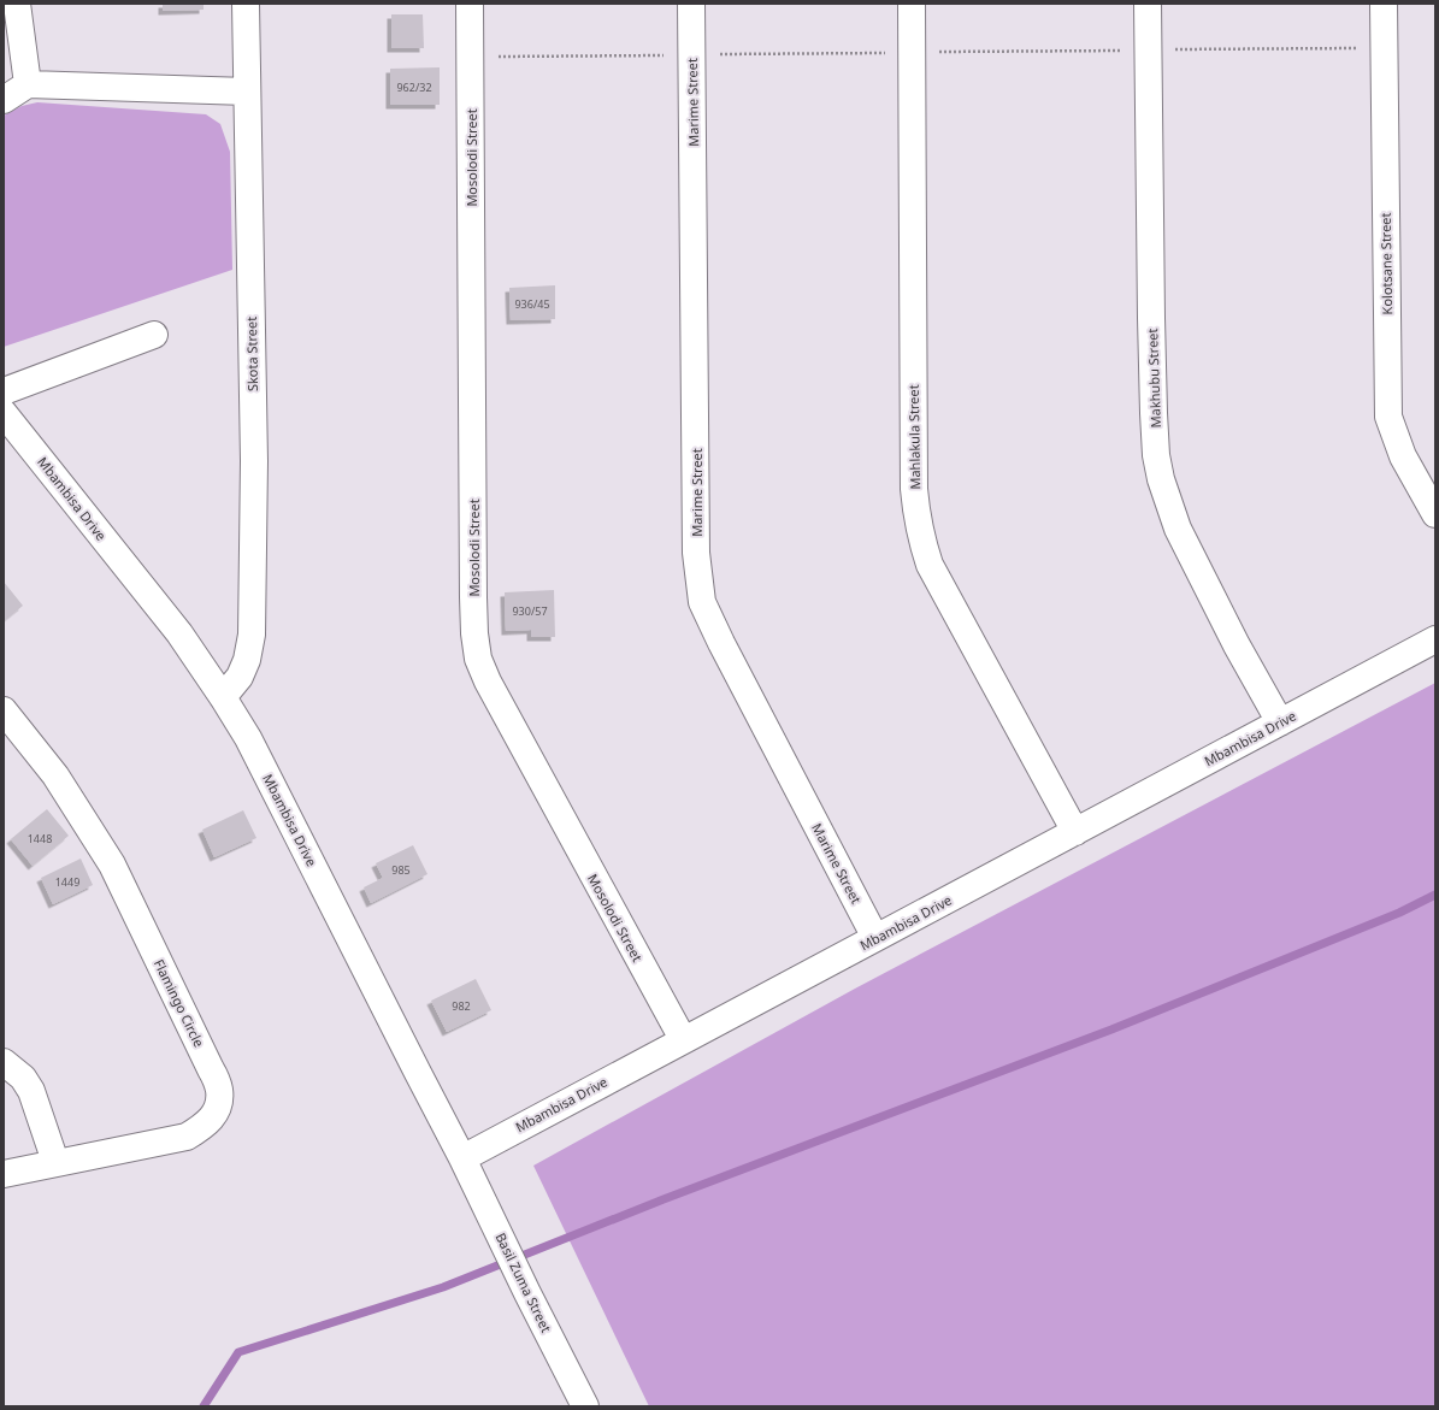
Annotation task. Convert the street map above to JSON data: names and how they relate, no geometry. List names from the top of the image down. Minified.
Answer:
{"streets":{"street":["Marime Street","Mosolodi Street","Kolotsane Street","Skota Street","Makhubu Street","Mahlakula Street","Mbambisa Drive","Flamingo Circle","Basil Zuma Street"]},"crossings":[["Marime Street","Mbambisa Drive"],["Mosolodi Street","Mbambisa Drive"],["Skota Street","Mbambisa Drive"],["Makhubu Street","Mbambisa Drive"],["Mahlakula Street","Mbambisa Drive"],["Mbambisa Drive","Basil Zuma Street"]],"house_numbers":["962/32","936/45","930/57","1448","985","1449","982"]}
